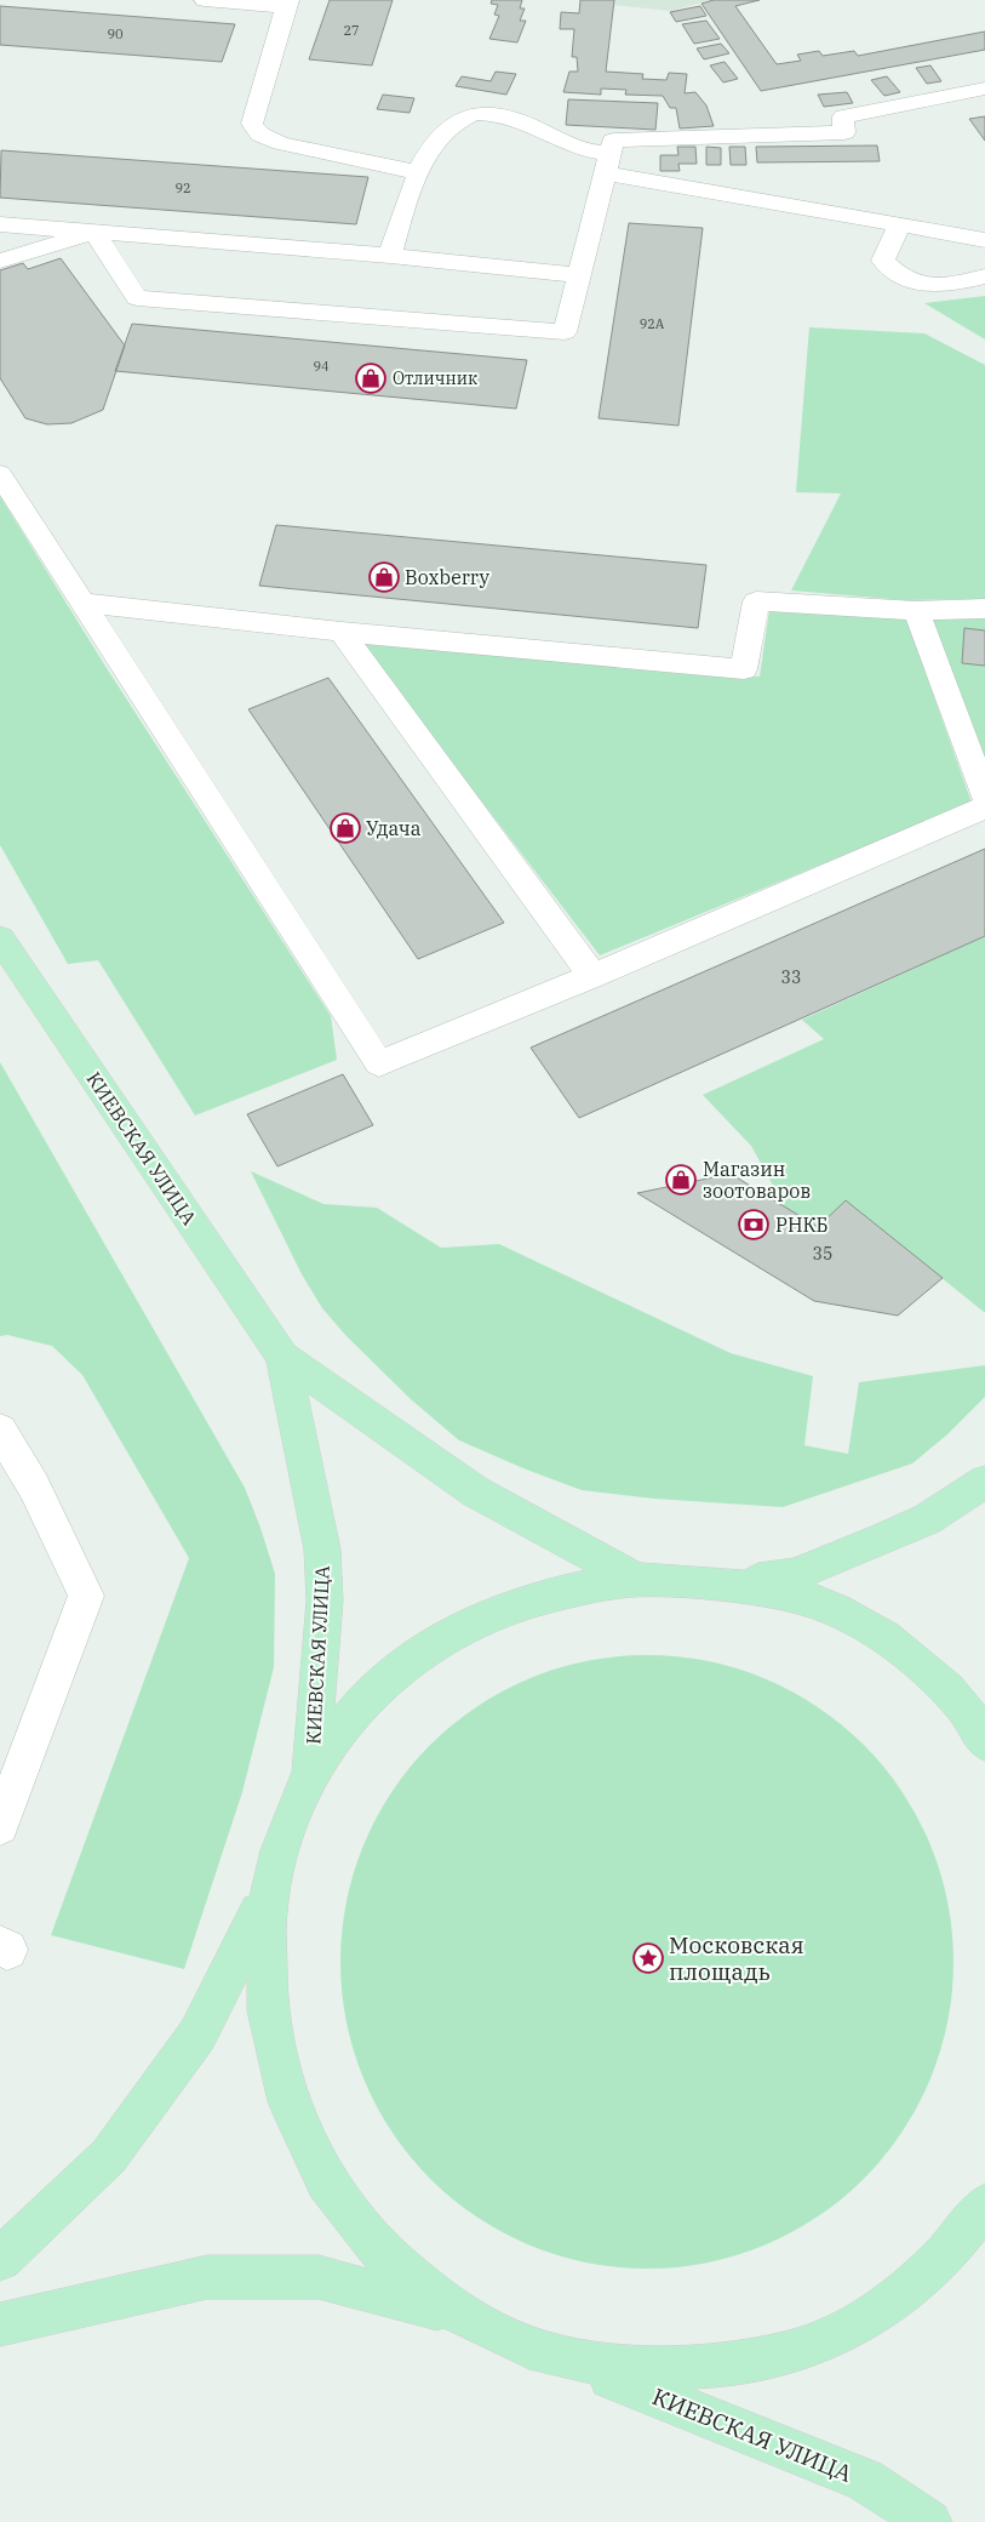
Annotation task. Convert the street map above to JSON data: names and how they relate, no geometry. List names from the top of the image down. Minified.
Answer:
{"streets":{"main road":["КИЕВСКАЯ УЛИЦА"]},"places":{"shop":["Отличник","Boxberry","Удача","Магазин зоотоваров"],"bank":["РНКБ"],"place":["Московская площадь"]},"house_numbers":["27","90","92","92А","94","33","35"]}
